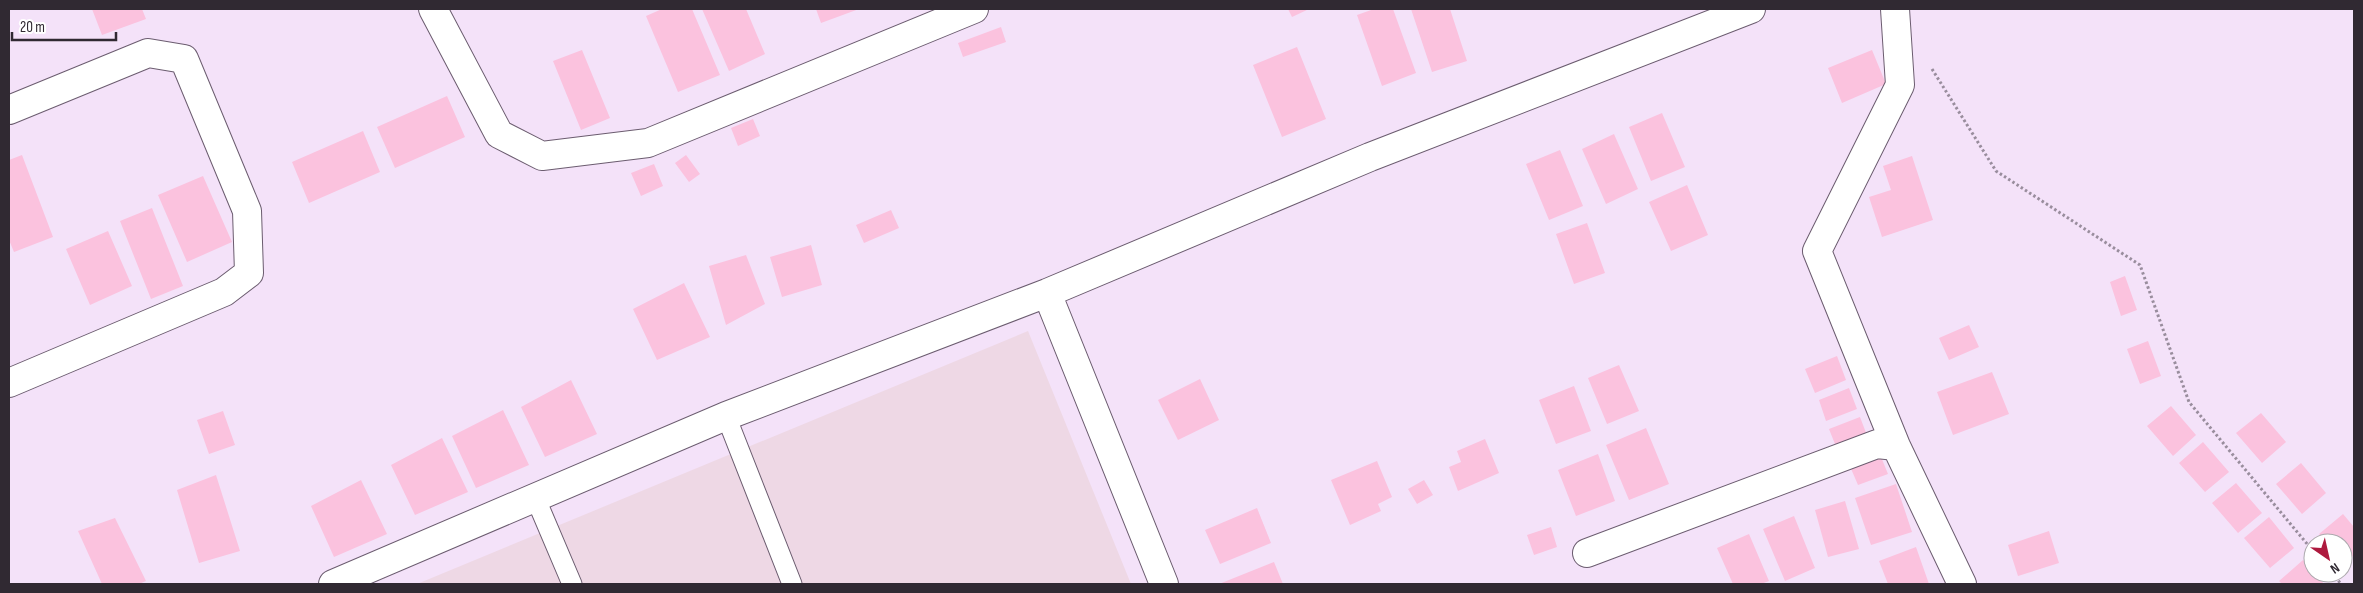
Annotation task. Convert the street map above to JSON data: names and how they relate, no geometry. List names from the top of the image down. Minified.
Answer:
{"scale_bar":"20 m","north":"bottom right"}
